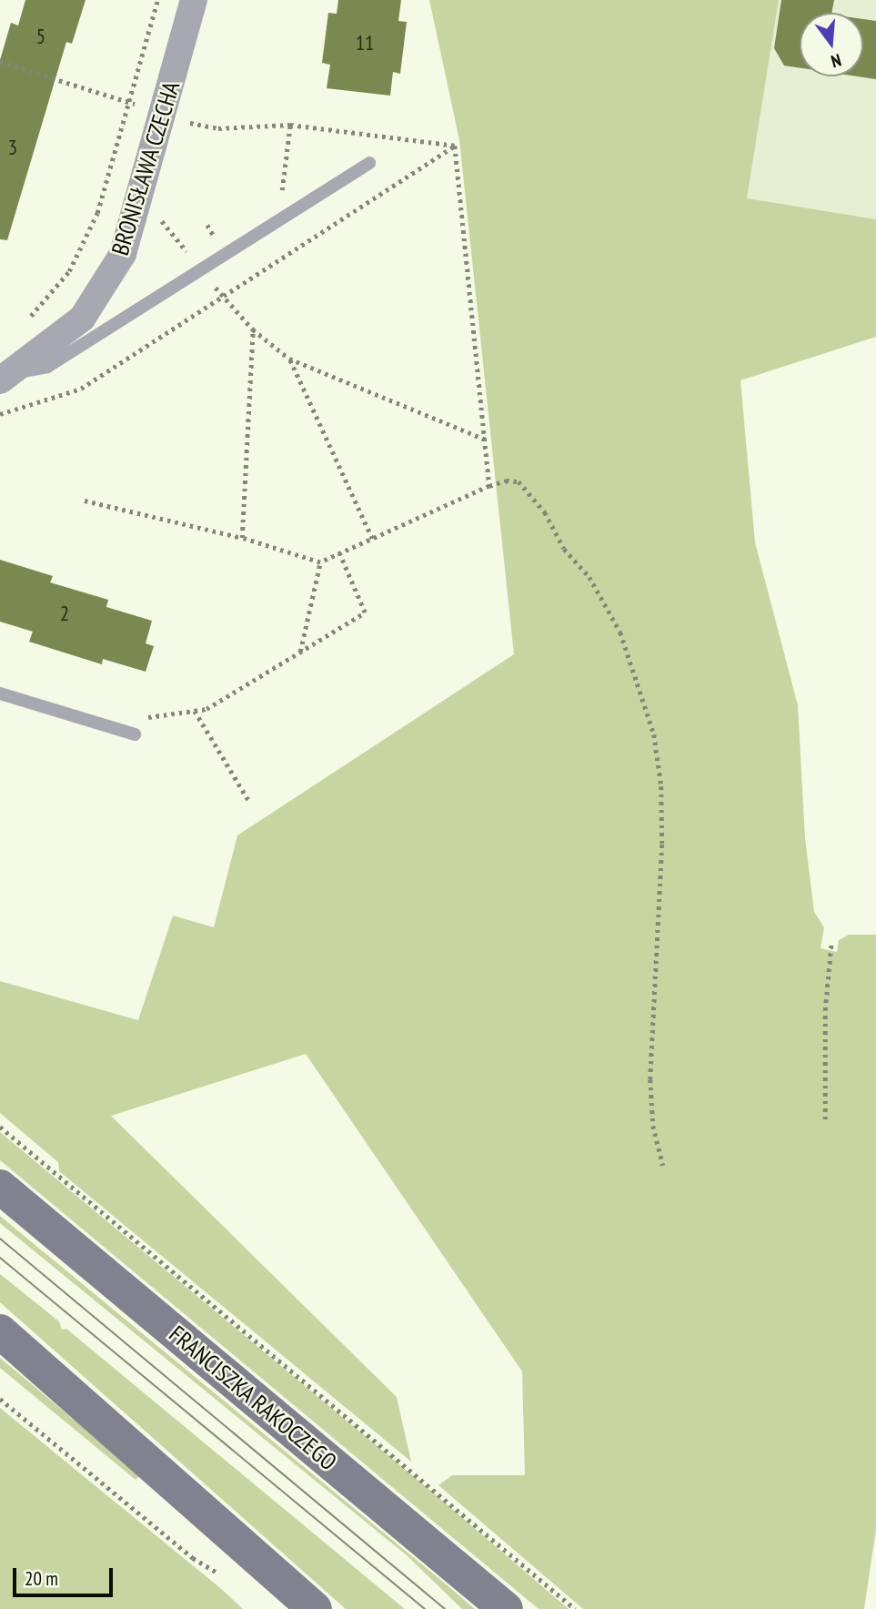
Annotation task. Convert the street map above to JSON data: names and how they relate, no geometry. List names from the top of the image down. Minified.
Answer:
{"streets":{"main road":["FRANCISZKA RAKOCZEGO"],"street":["BRONISŁAWA CZECHA"]},"house_numbers":["5","11","3","2"],"scale_bar":"20 m","north":"bottom"}
